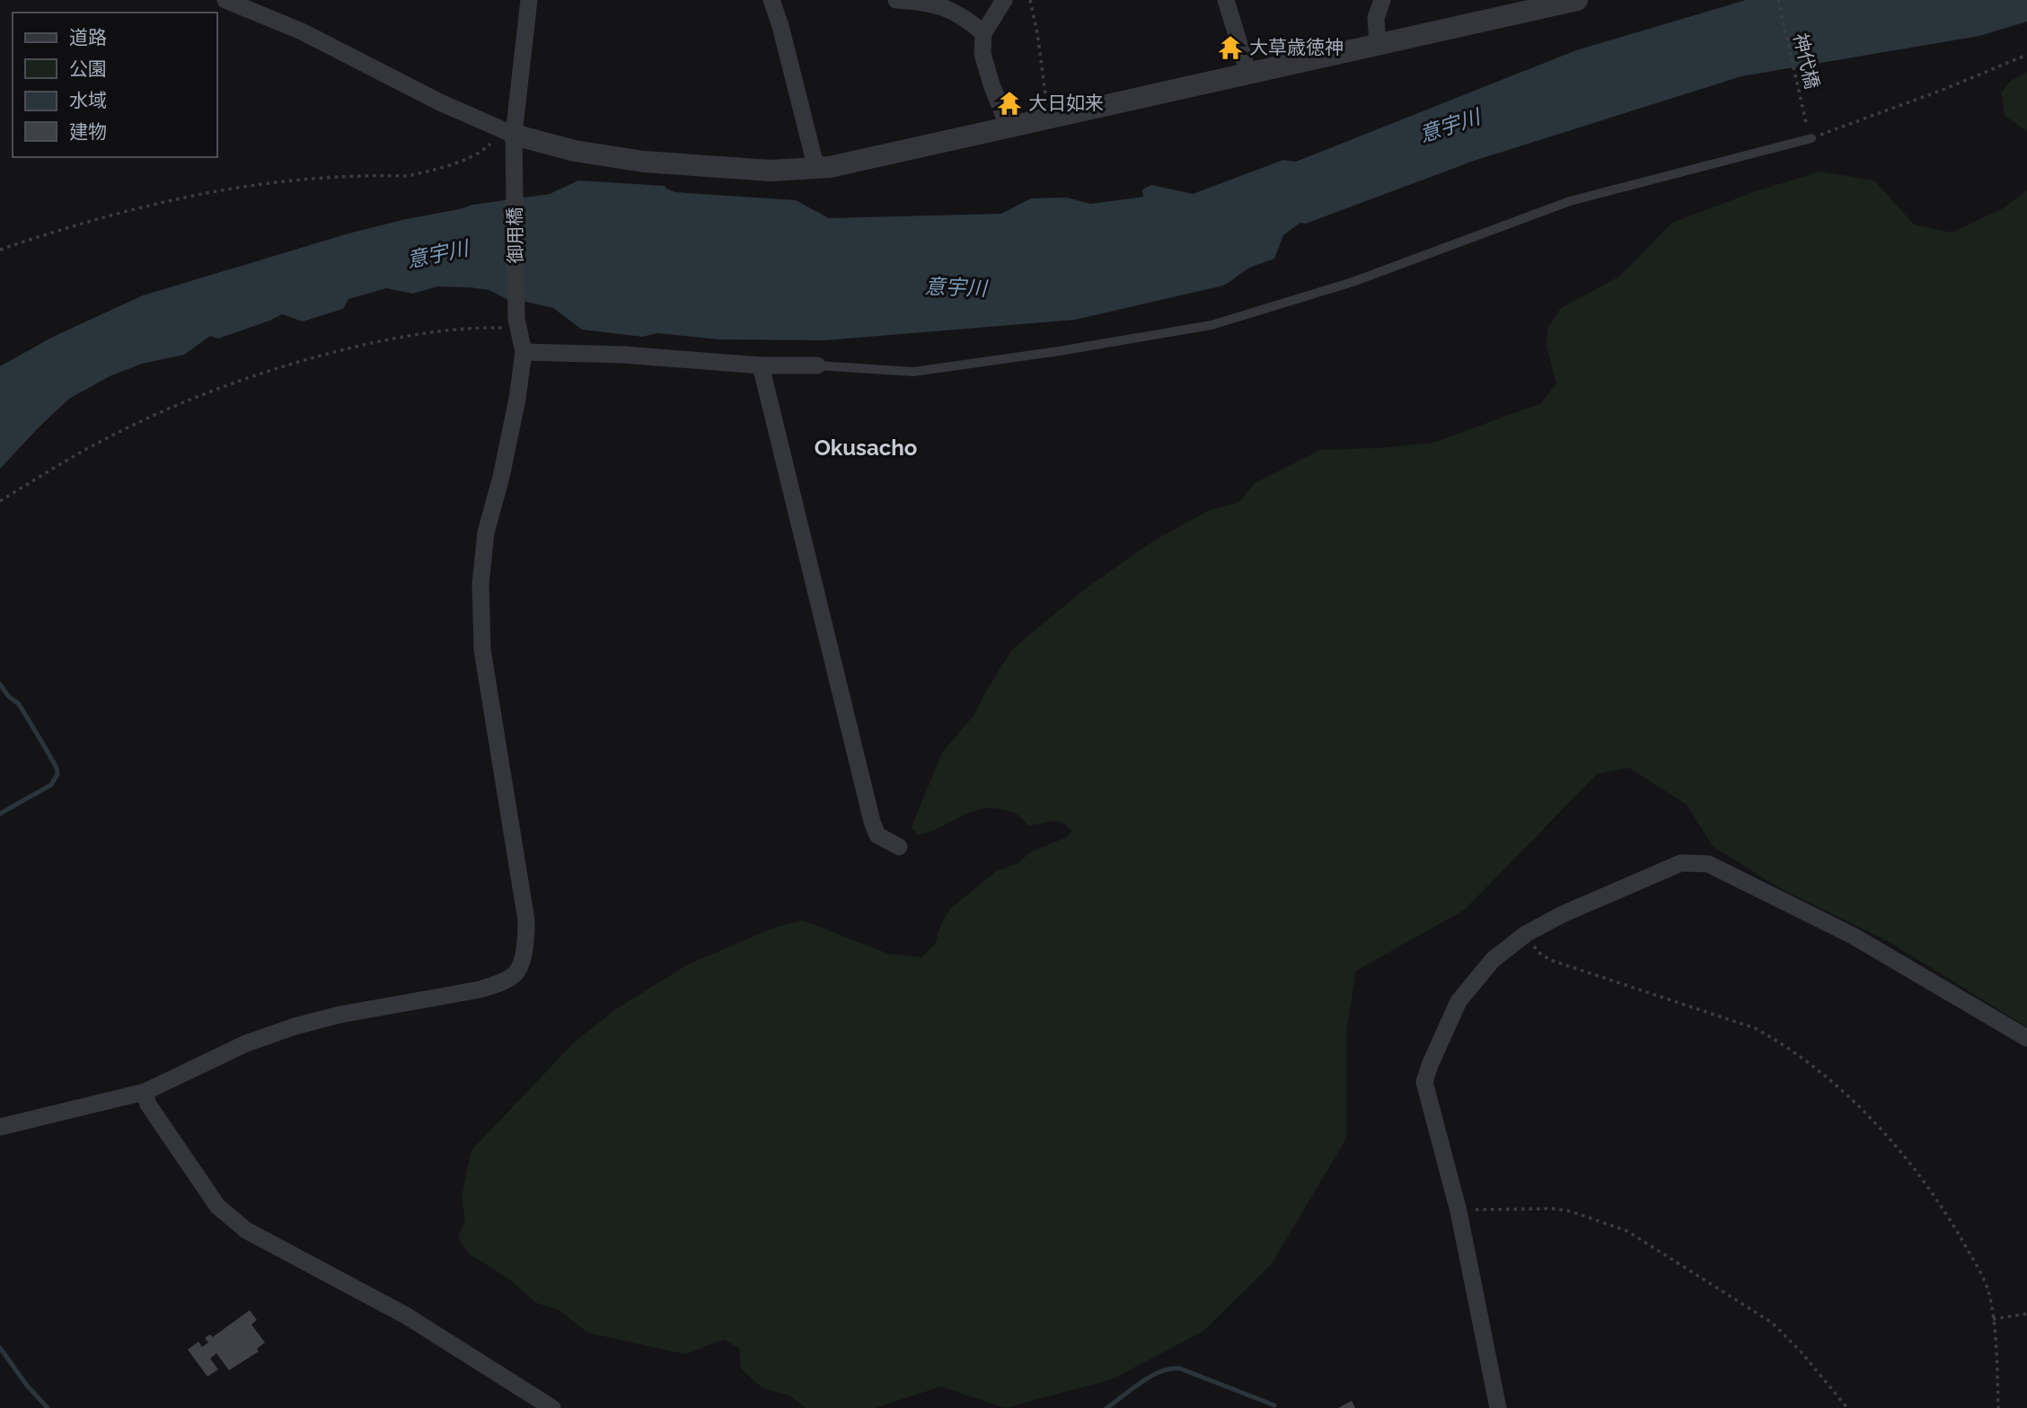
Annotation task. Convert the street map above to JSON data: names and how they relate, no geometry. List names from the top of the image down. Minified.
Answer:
{"streets":{"street":["御用橋"],"path":["神代橋"]},"districts":["Okusacho"],"water":["意宇川"],"places":{"temple":["大草歳徳神","大日如来"]},"legend":["道路","公園","水域","建物"]}
